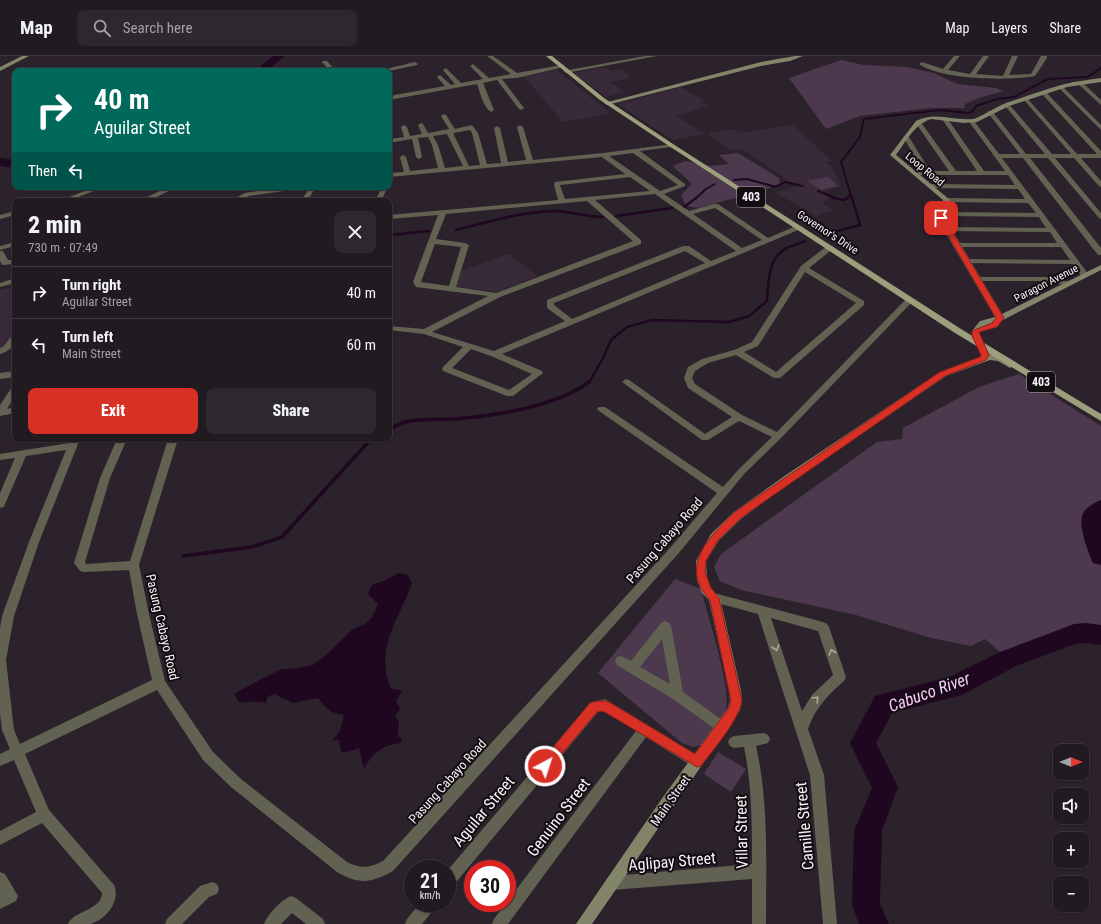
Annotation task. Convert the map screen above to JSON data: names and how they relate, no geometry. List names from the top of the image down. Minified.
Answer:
{"streets":{"main road":["403","Governor's Drive"],"street":["Loop Road","Paragon Avenue","Pasung Cabayo Road","Main Street","Aguilar Street","Genuino Street","Camille Street","Villar Street","Aglipay Street"]},"crossings":[["Governor's Drive","Paragon Avenue"],["Governor's Drive","Pasung Cabayo Road"],["Main Street","Aguilar Street"],["Main Street","Aglipay Street"],["Aguilar Street","Genuino Street"],["Villar Street","Aglipay Street"]],"one_way":["Camille Street"],"water":["Cabuco River"],"north":"right","page":{"header":"Map","search":"Search here","nav":["Map","Layers","Share"],"turn":["40 m","Aguilar Street"],"then":"Then","heading":["2 min","730 m · 07:49"],"list":[{"name":"Turn right","note":"Aguilar Street","value":"40 m"},{"name":"Turn left","note":"Main Street","value":"60 m"}],"buttons":["Exit","Share"],"map_buttons":["+","−"],"speed":"21 km/h","limit":"30"}}
